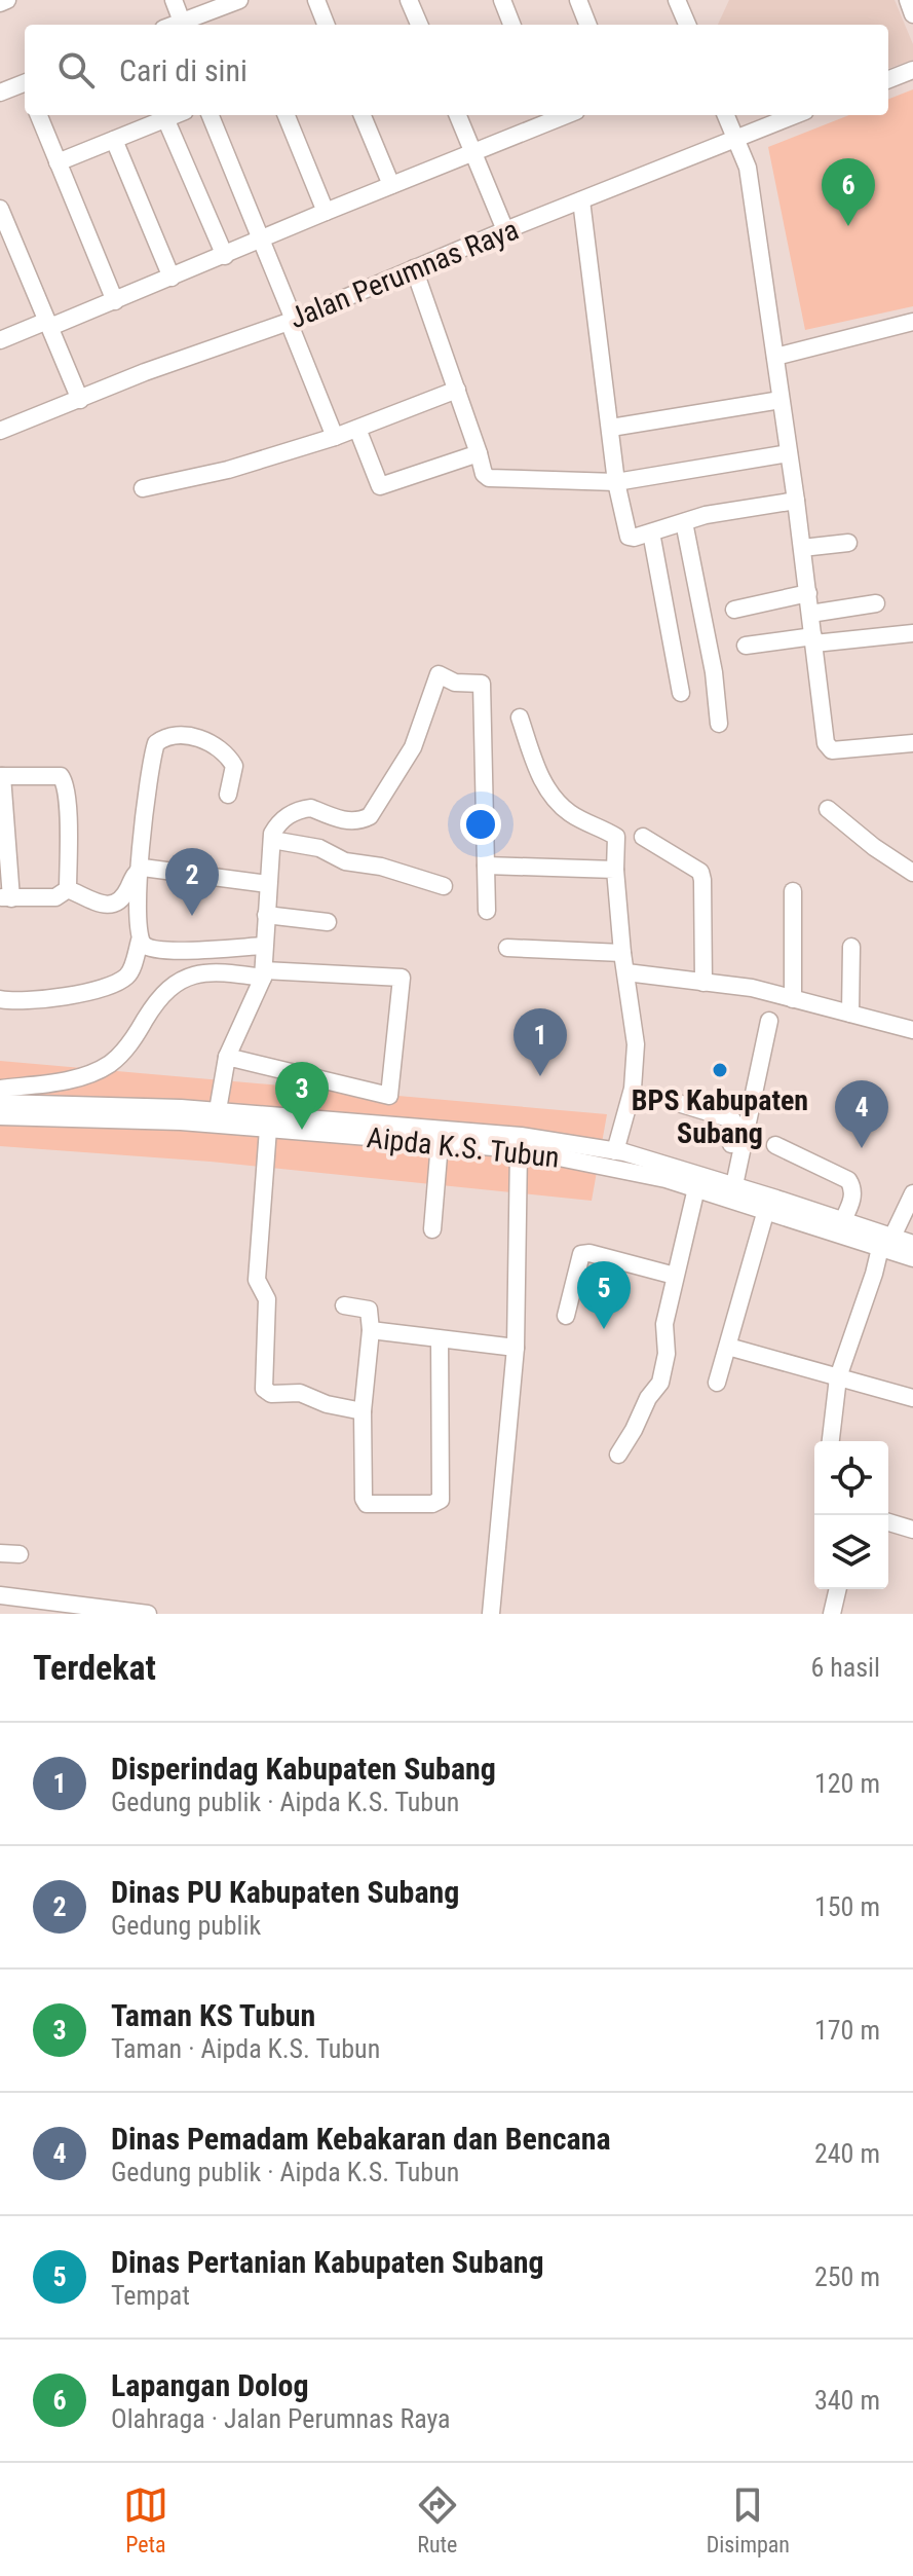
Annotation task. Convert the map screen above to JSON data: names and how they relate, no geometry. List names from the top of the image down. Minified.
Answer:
{"streets":{"street":["Jalan Perumnas Raya","Aipda K.S. Tubun"]},"places":["BPS Kabupaten Subang"],"page":{"search":"Cari di sini","pins":["6","2","1","3","4","5"],"heading":["Terdekat","6 hasil"],"list":[{"mark":"1","name":"Disperindag Kabupaten Subang","note":"Gedung publik · Aipda K.S. Tubun","value":"120 m"},{"mark":"2","name":"Dinas PU Kabupaten Subang","note":"Gedung publik","value":"150 m"},{"mark":"3","name":"Taman KS Tubun","note":"Taman · Aipda K.S. Tubun","value":"170 m"},{"mark":"4","name":"Dinas Pemadam Kebakaran dan Bencana","note":"Gedung publik · Aipda K.S. Tubun","value":"240 m"},{"mark":"5","name":"Dinas Pertanian Kabupaten Subang","note":"Tempat","value":"250 m"},{"mark":"6","name":"Lapangan Dolog","note":"Olahraga · Jalan Perumnas Raya","value":"340 m"}],"nav":["Peta","Rute","Disimpan"]}}
